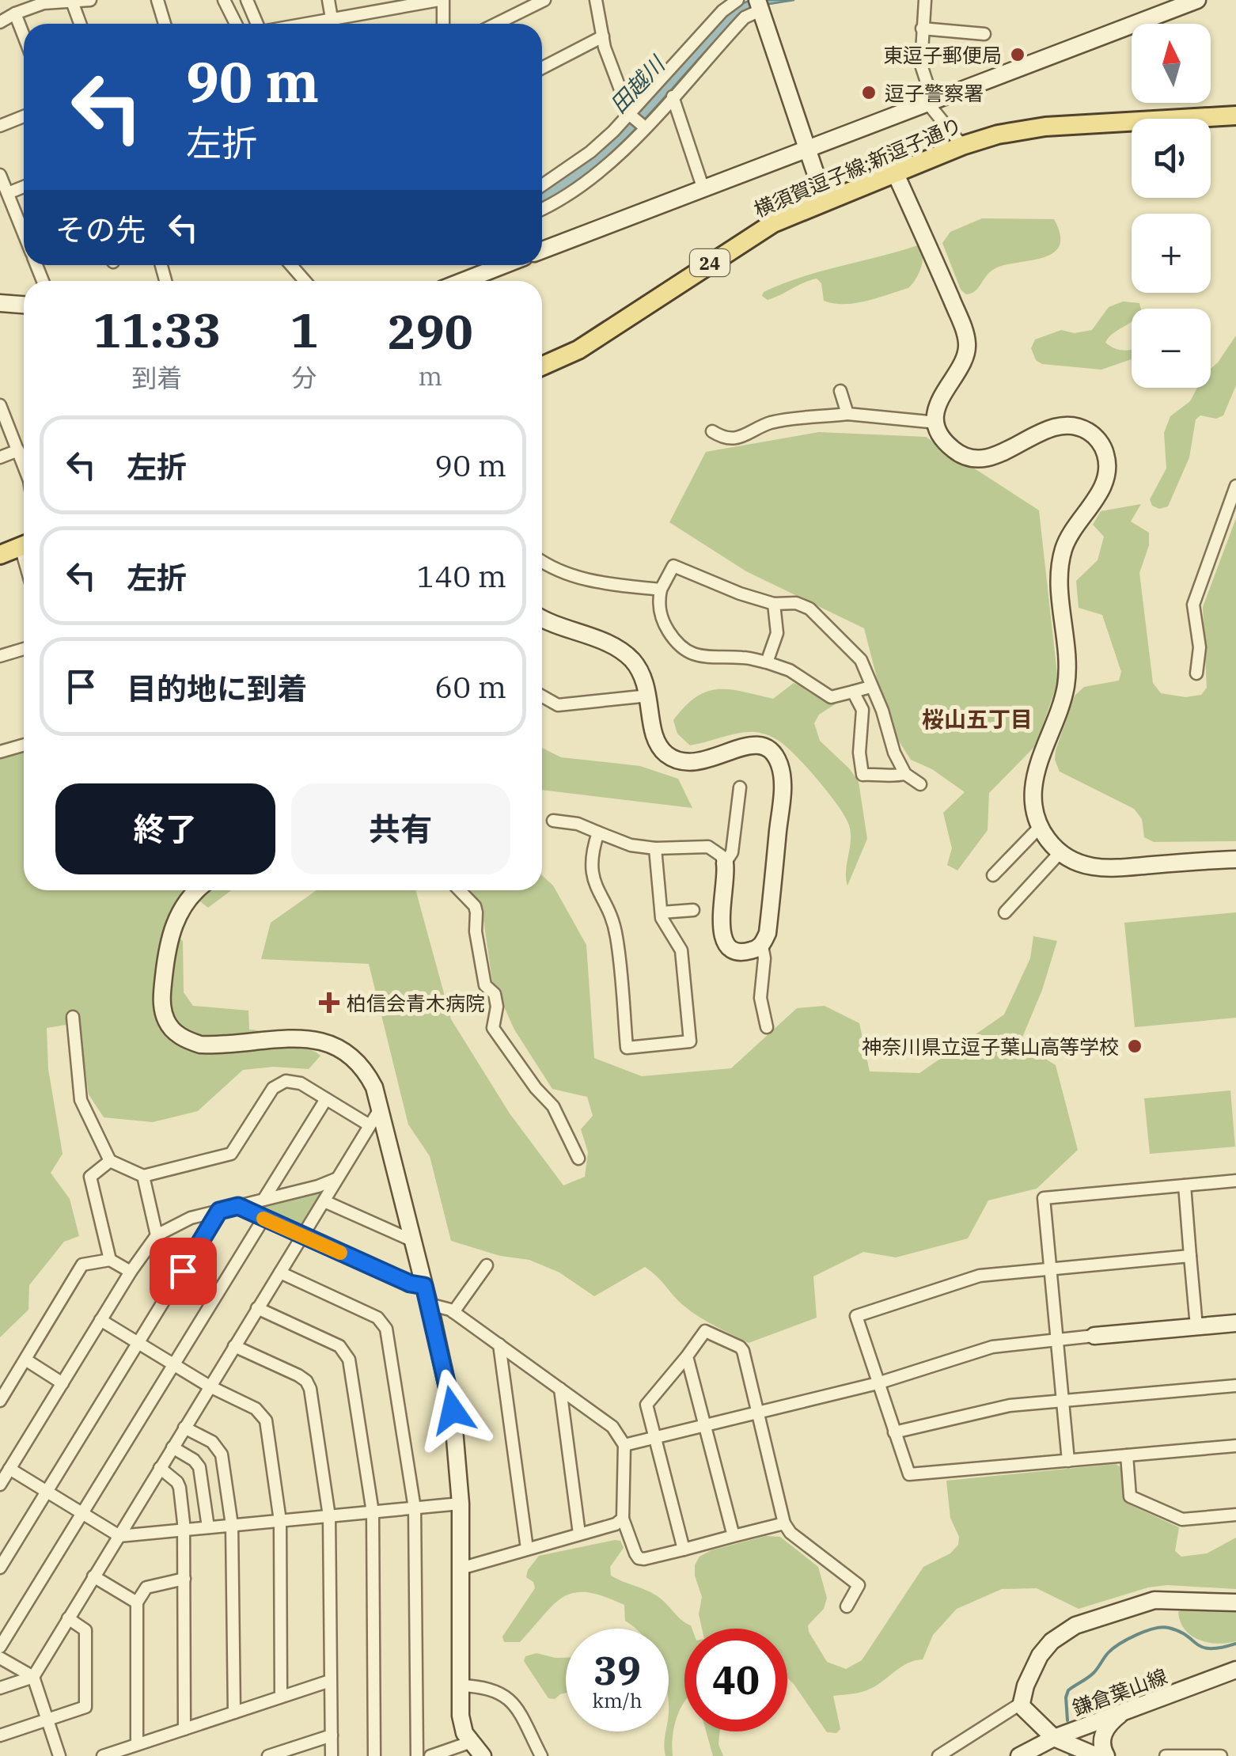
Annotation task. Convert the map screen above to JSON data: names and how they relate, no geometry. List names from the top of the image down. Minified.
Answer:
{"streets":{"main road":["横須賀逗子線;新逗子通り","24"],"street":["鎌倉葉山線"]},"districts":["桜山五丁目"],"water":["田越川"],"places":{"other":["東逗子郵便局","逗子警察署","神奈川県立逗子葉山高等学校"],"health":["柏信会青木病院"]},"north":"top","page":{"map_buttons":["+","−"],"turn":["90 m","左折"],"then":"その先","eta":["11:33","到着","1","分","290","m"],"list":[{"name":"左折","value":"90 m"},{"name":"左折","value":"140 m"},{"name":"目的地に到着","value":"60 m"}],"buttons":["終了","共有"],"speed":"39 km/h","limit":"40"}}
